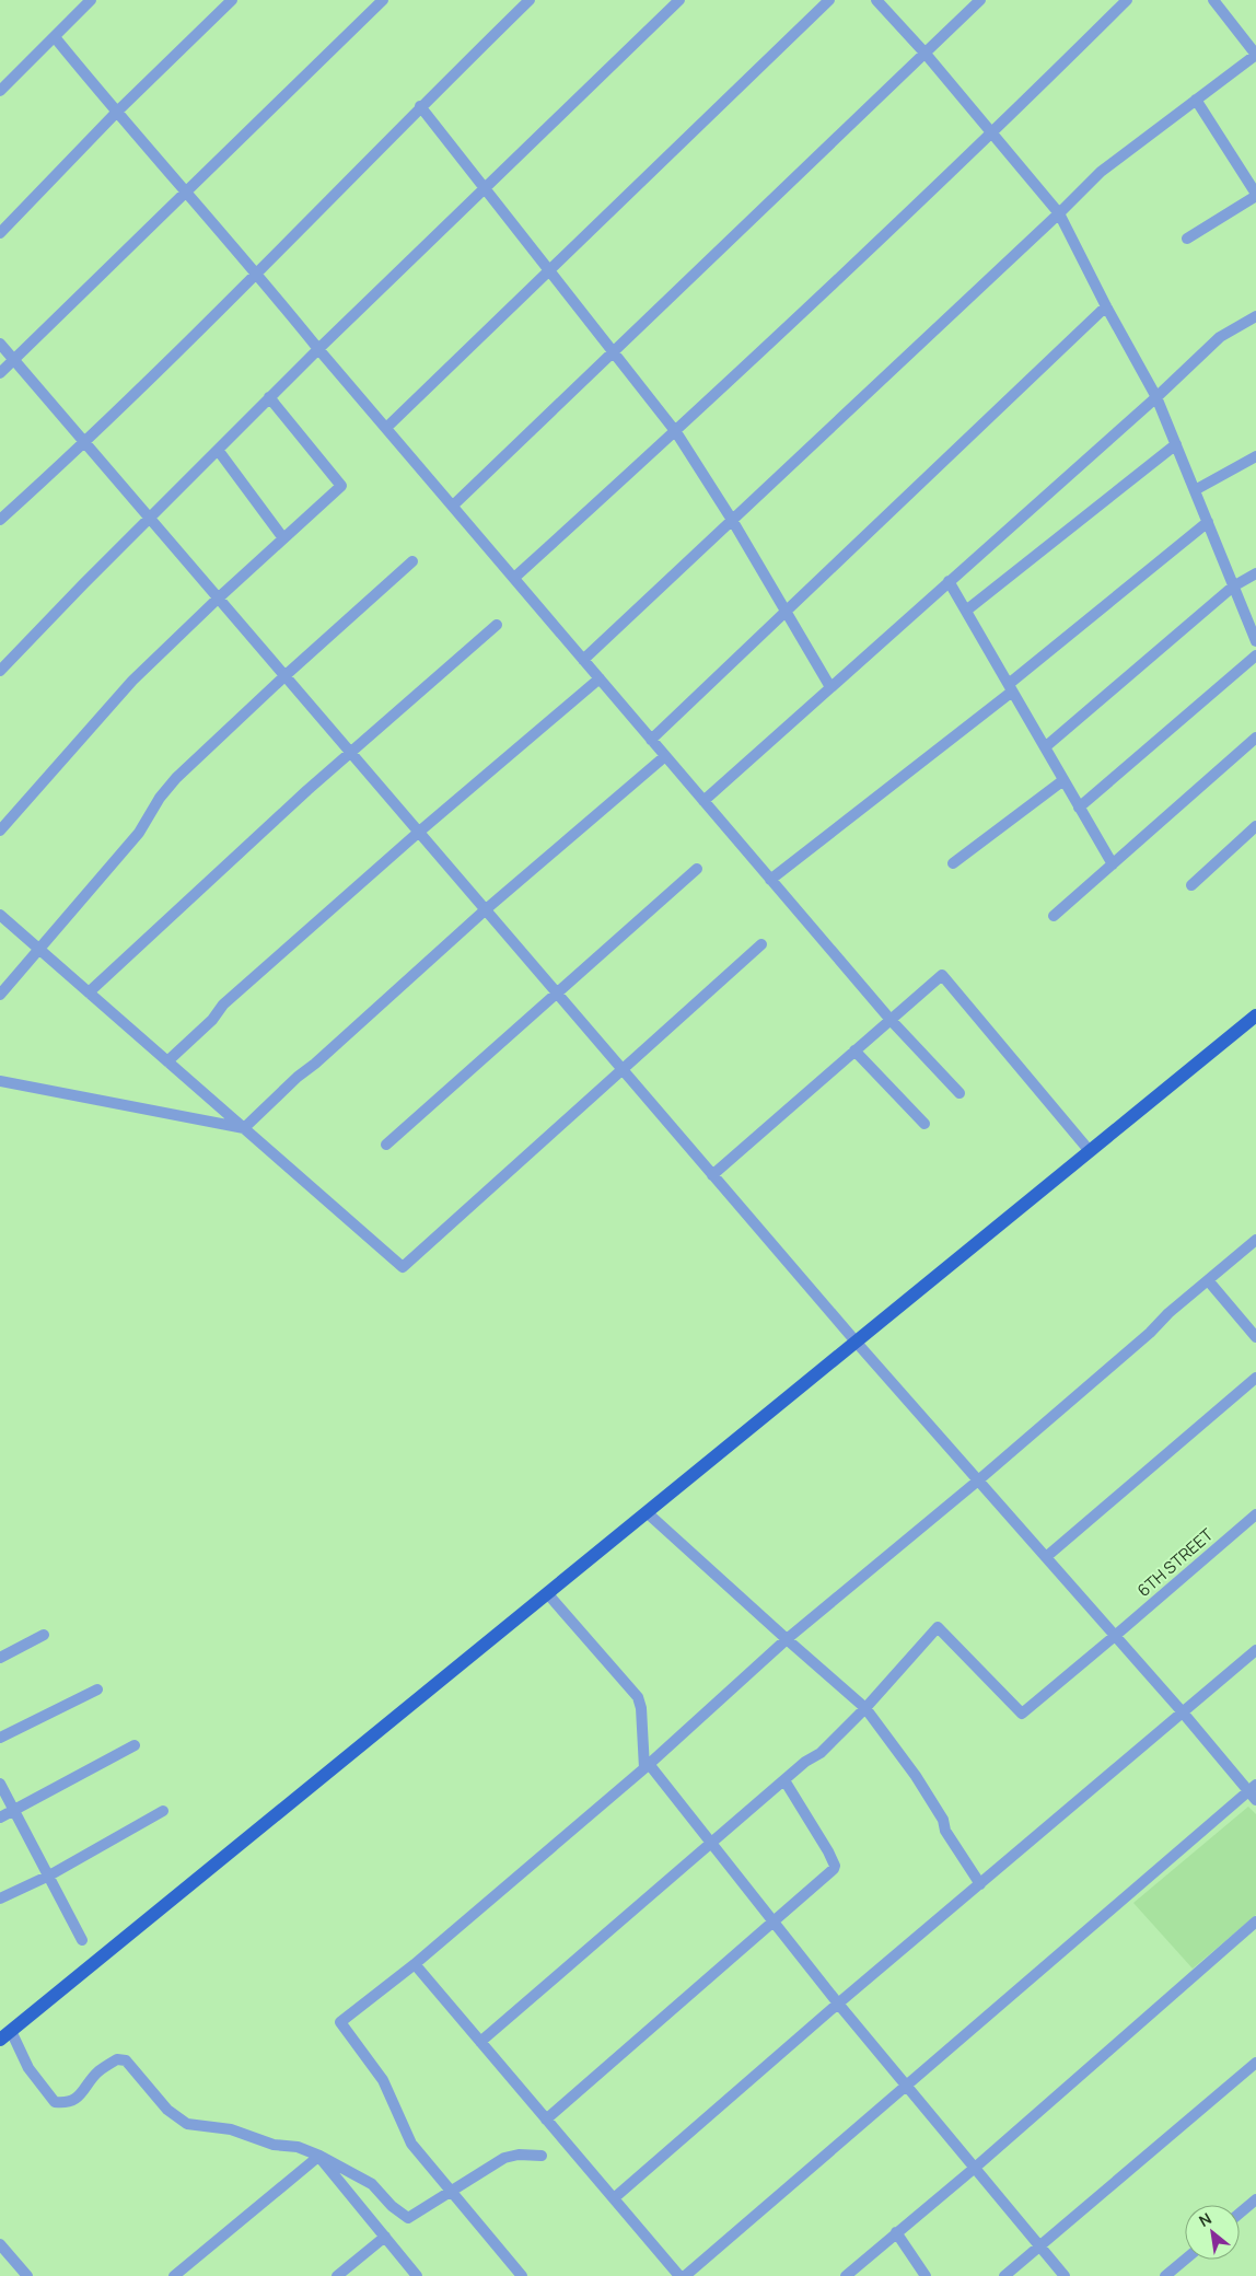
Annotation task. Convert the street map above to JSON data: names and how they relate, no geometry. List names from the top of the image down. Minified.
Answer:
{"streets":{"street":["6TH STREET"]},"north":"top left"}
